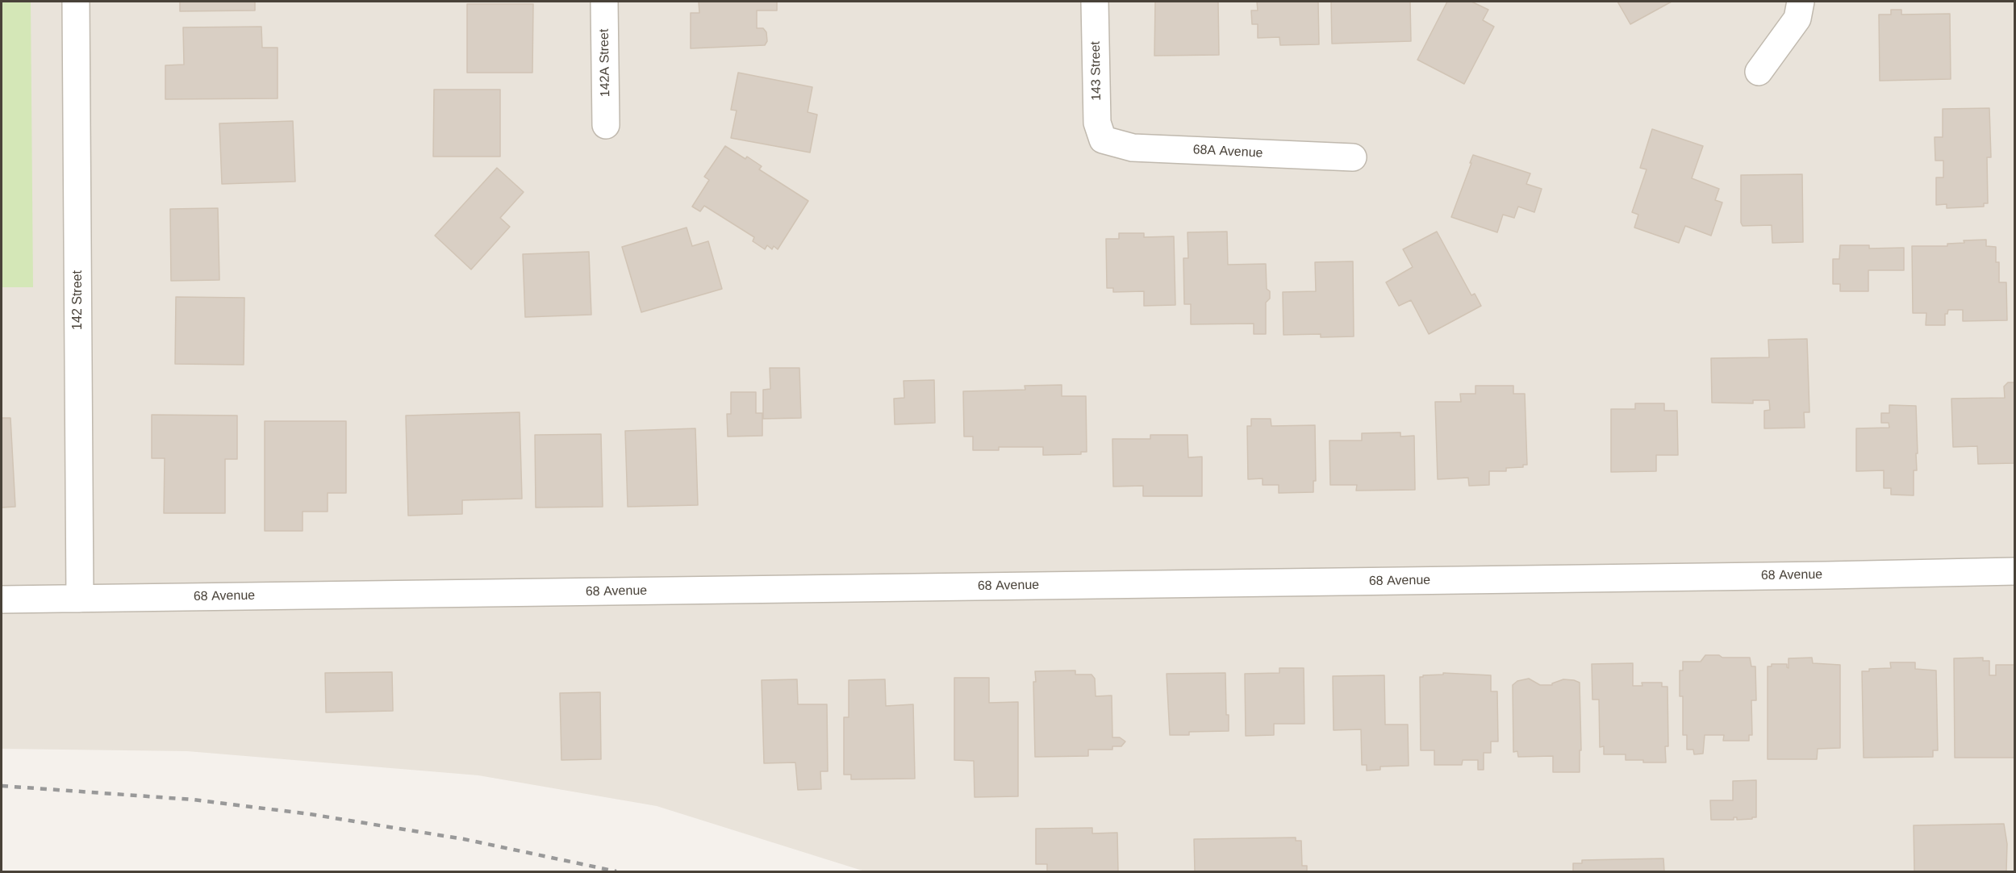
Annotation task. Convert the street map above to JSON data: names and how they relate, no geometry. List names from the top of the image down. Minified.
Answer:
{"streets":{"street":["142A Street","143 Street","68A Avenue","142 Street","68 Avenue"]},"crossings":[["143 Street","68A Avenue"],["142 Street","68 Avenue"]]}
